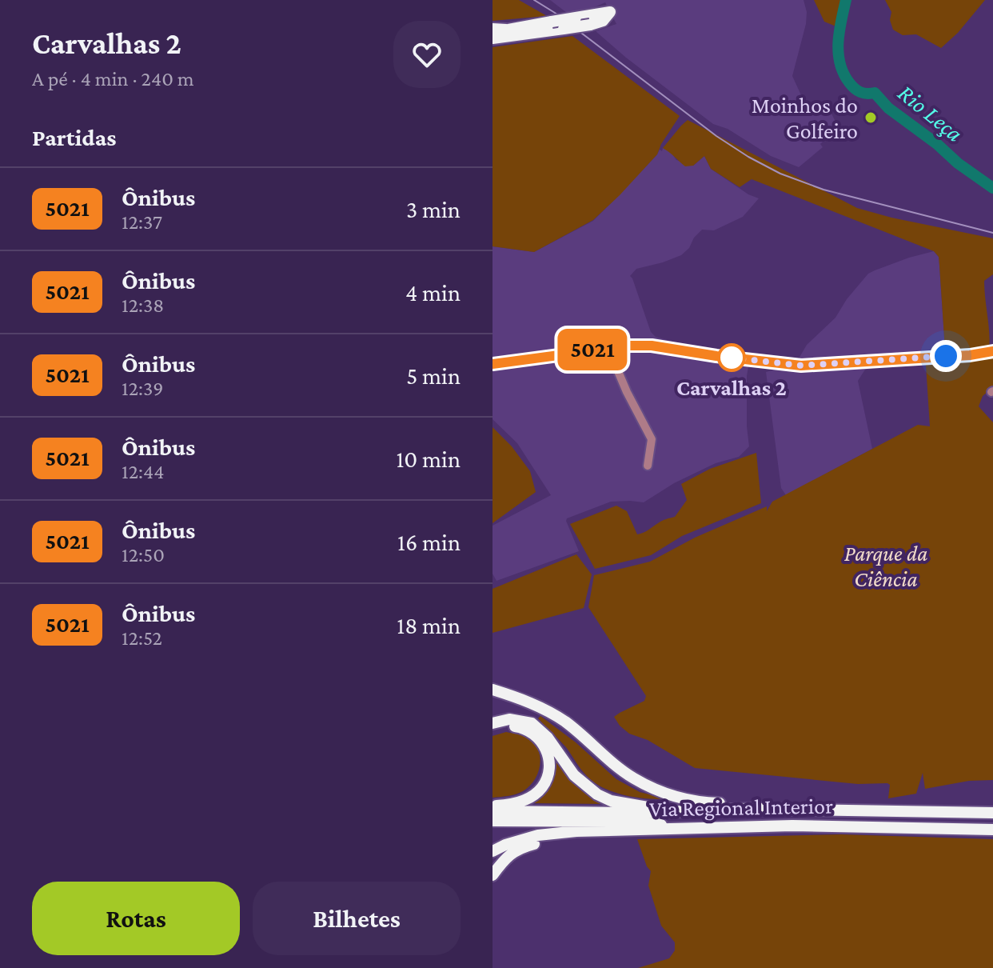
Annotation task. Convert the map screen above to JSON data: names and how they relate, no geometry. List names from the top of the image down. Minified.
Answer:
{"streets":{"highway":["Via Regional Interior"]},"water":["Rio Leça"],"parks":["Parque da Ciência"],"places":["Moinhos do Golfeiro","Carvalhas 2"],"lines":["bus line 5021"],"page":{"heading":[["Carvalhas 2","A pé · 4 min · 240 m"],"Partidas"],"on_map":"5021","list":[{"mark":"5021","name":"Ônibus","note":"12:37","value":"3 min"},{"mark":"5021","name":"Ônibus","note":"12:38","value":"4 min"},{"mark":"5021","name":"Ônibus","note":"12:39","value":"5 min"},{"mark":"5021","name":"Ônibus","note":"12:44","value":"10 min"},{"mark":"5021","name":"Ônibus","note":"12:50","value":"16 min"},{"mark":"5021","name":"Ônibus","note":"12:52","value":"18 min"}],"buttons":["Rotas","Bilhetes"]}}
